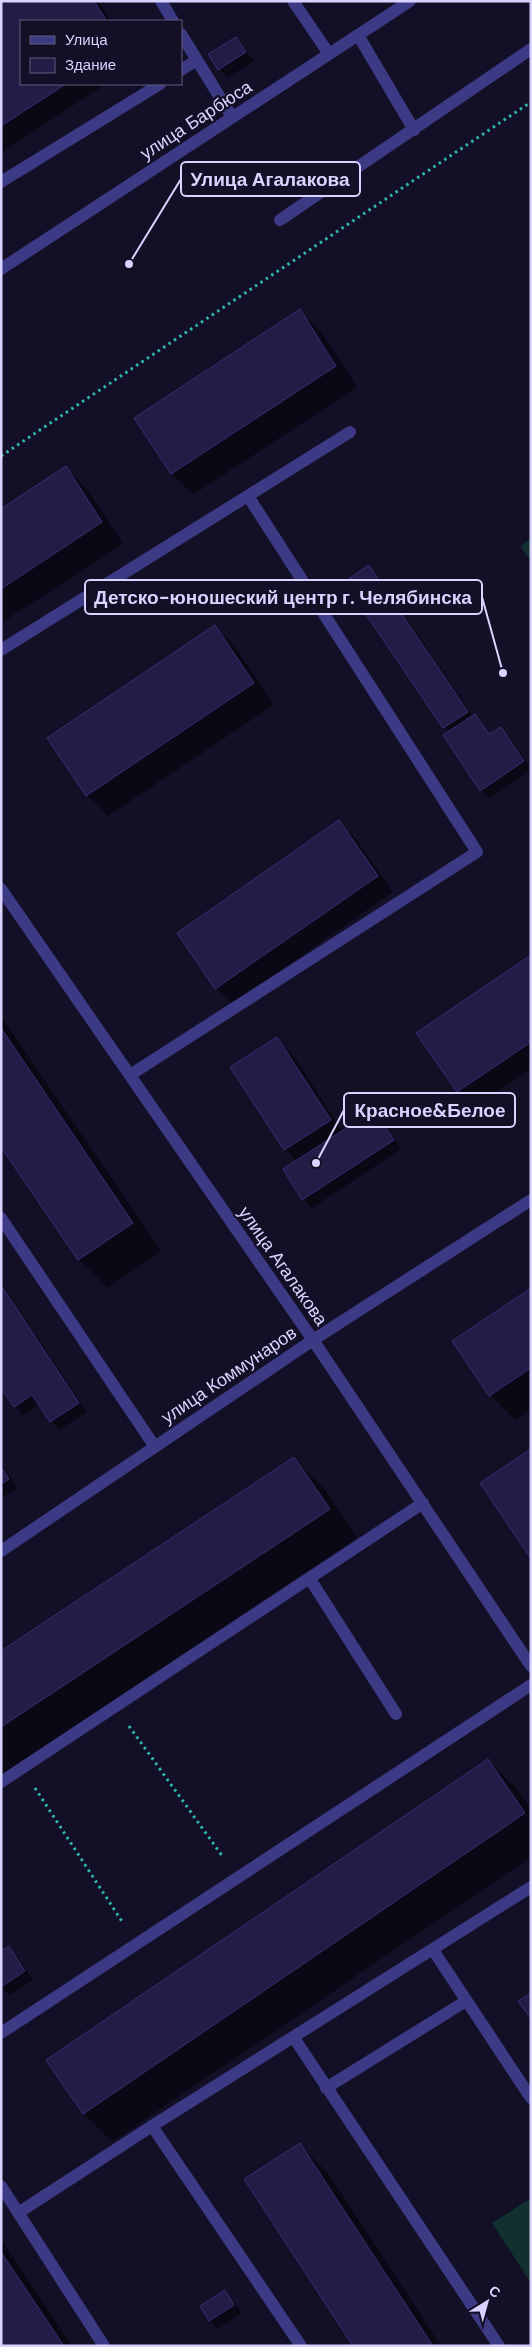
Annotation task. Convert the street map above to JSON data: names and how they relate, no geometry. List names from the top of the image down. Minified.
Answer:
{"streets":{"street":["улица Барбюса","улица Агалакова","улица Коммунаров"]},"crossings":[["улица Агалакова","улица Коммунаров"]],"places":["Улица Агалакова","Детско-юношеский центр г. Челябинска","Красное&Белое"],"legend":["Улица","Здание"],"north":"top right"}
